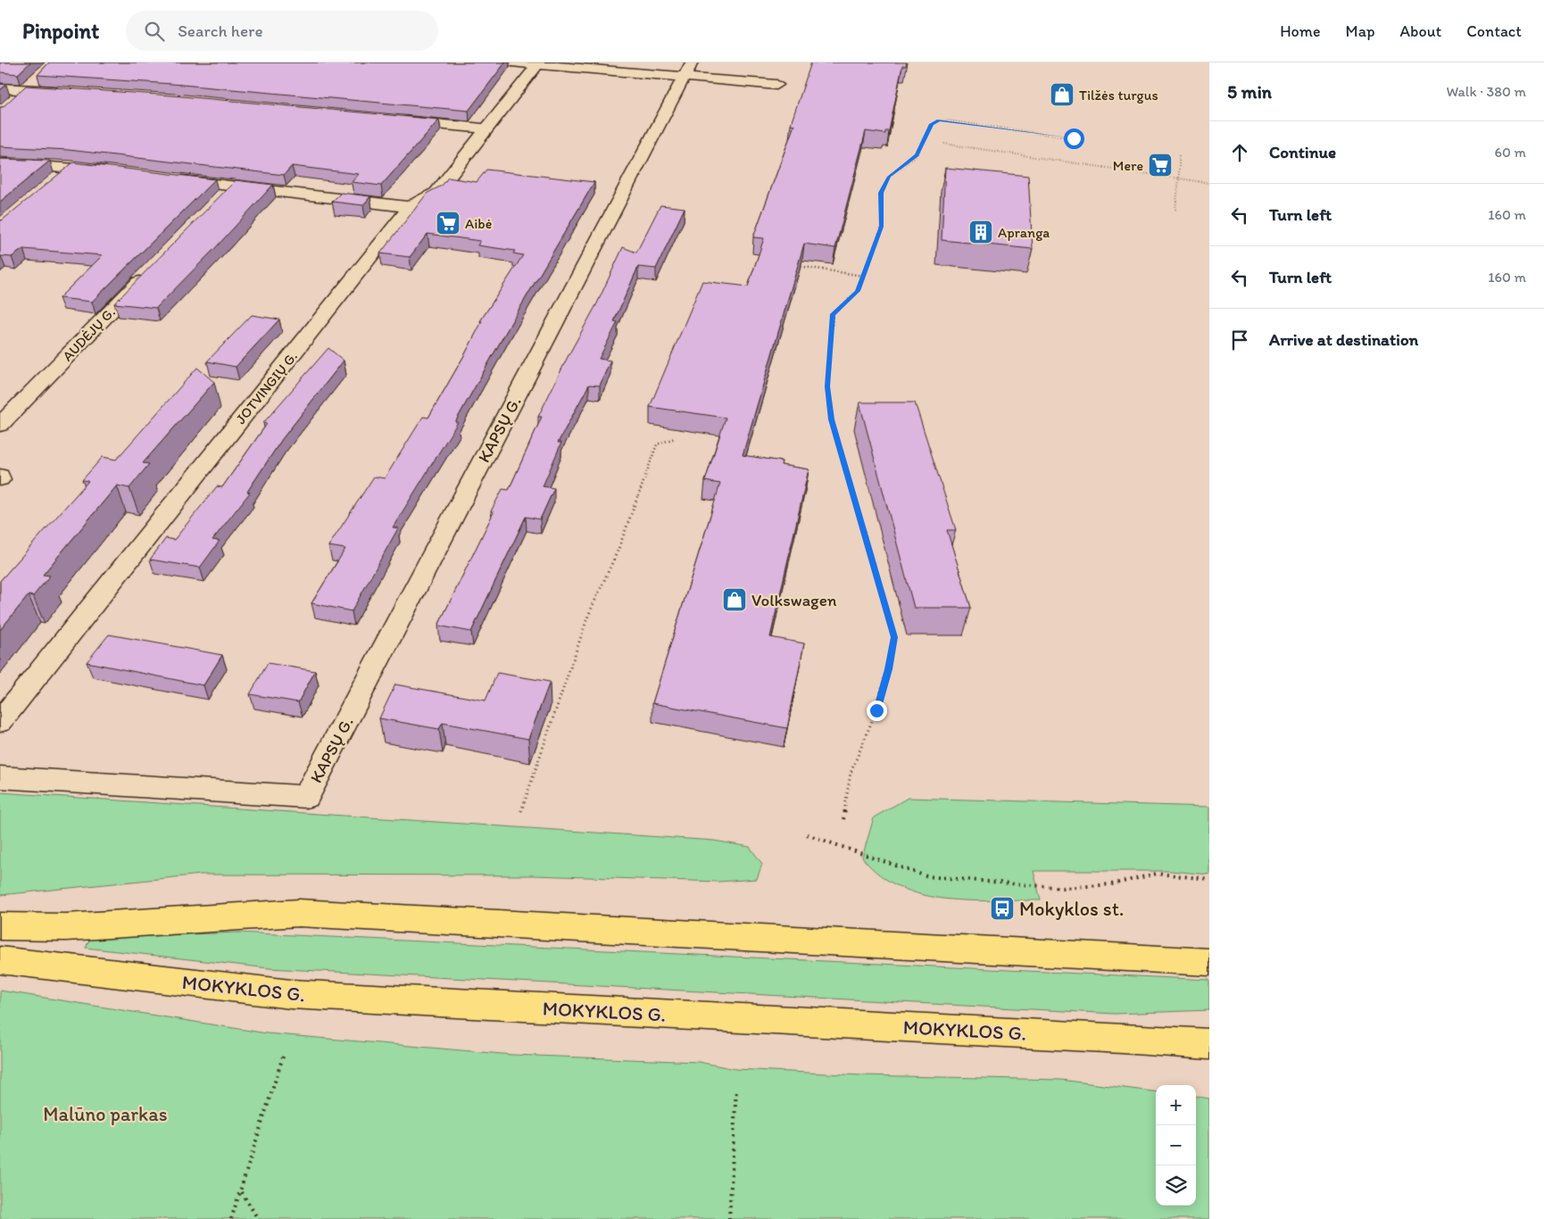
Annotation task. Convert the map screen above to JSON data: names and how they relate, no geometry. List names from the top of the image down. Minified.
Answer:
{"streets":{"main road":["MOKYKLOS G."],"street":["AUDĖJŲ G.","JOTVINGIŲ G.","KAPSŲ G."]},"parks":["Malūno parkas"],"places":{"shop":["Tilžės turgus","Volkswagen"],"supermarket":["Mere","Aibė"],"building":["Apranga"],"bus stop":["Mokyklos st."]},"page":{"header":"Pinpoint","search":"Search here","nav":["Home","Map","About","Contact"],"heading":["5 min","Walk · 380 m"],"list":[["Continue","60 m"],["Turn left","160 m"],["Turn left","160 m"],"Arrive at destination"],"map_buttons":["+","−"]}}
